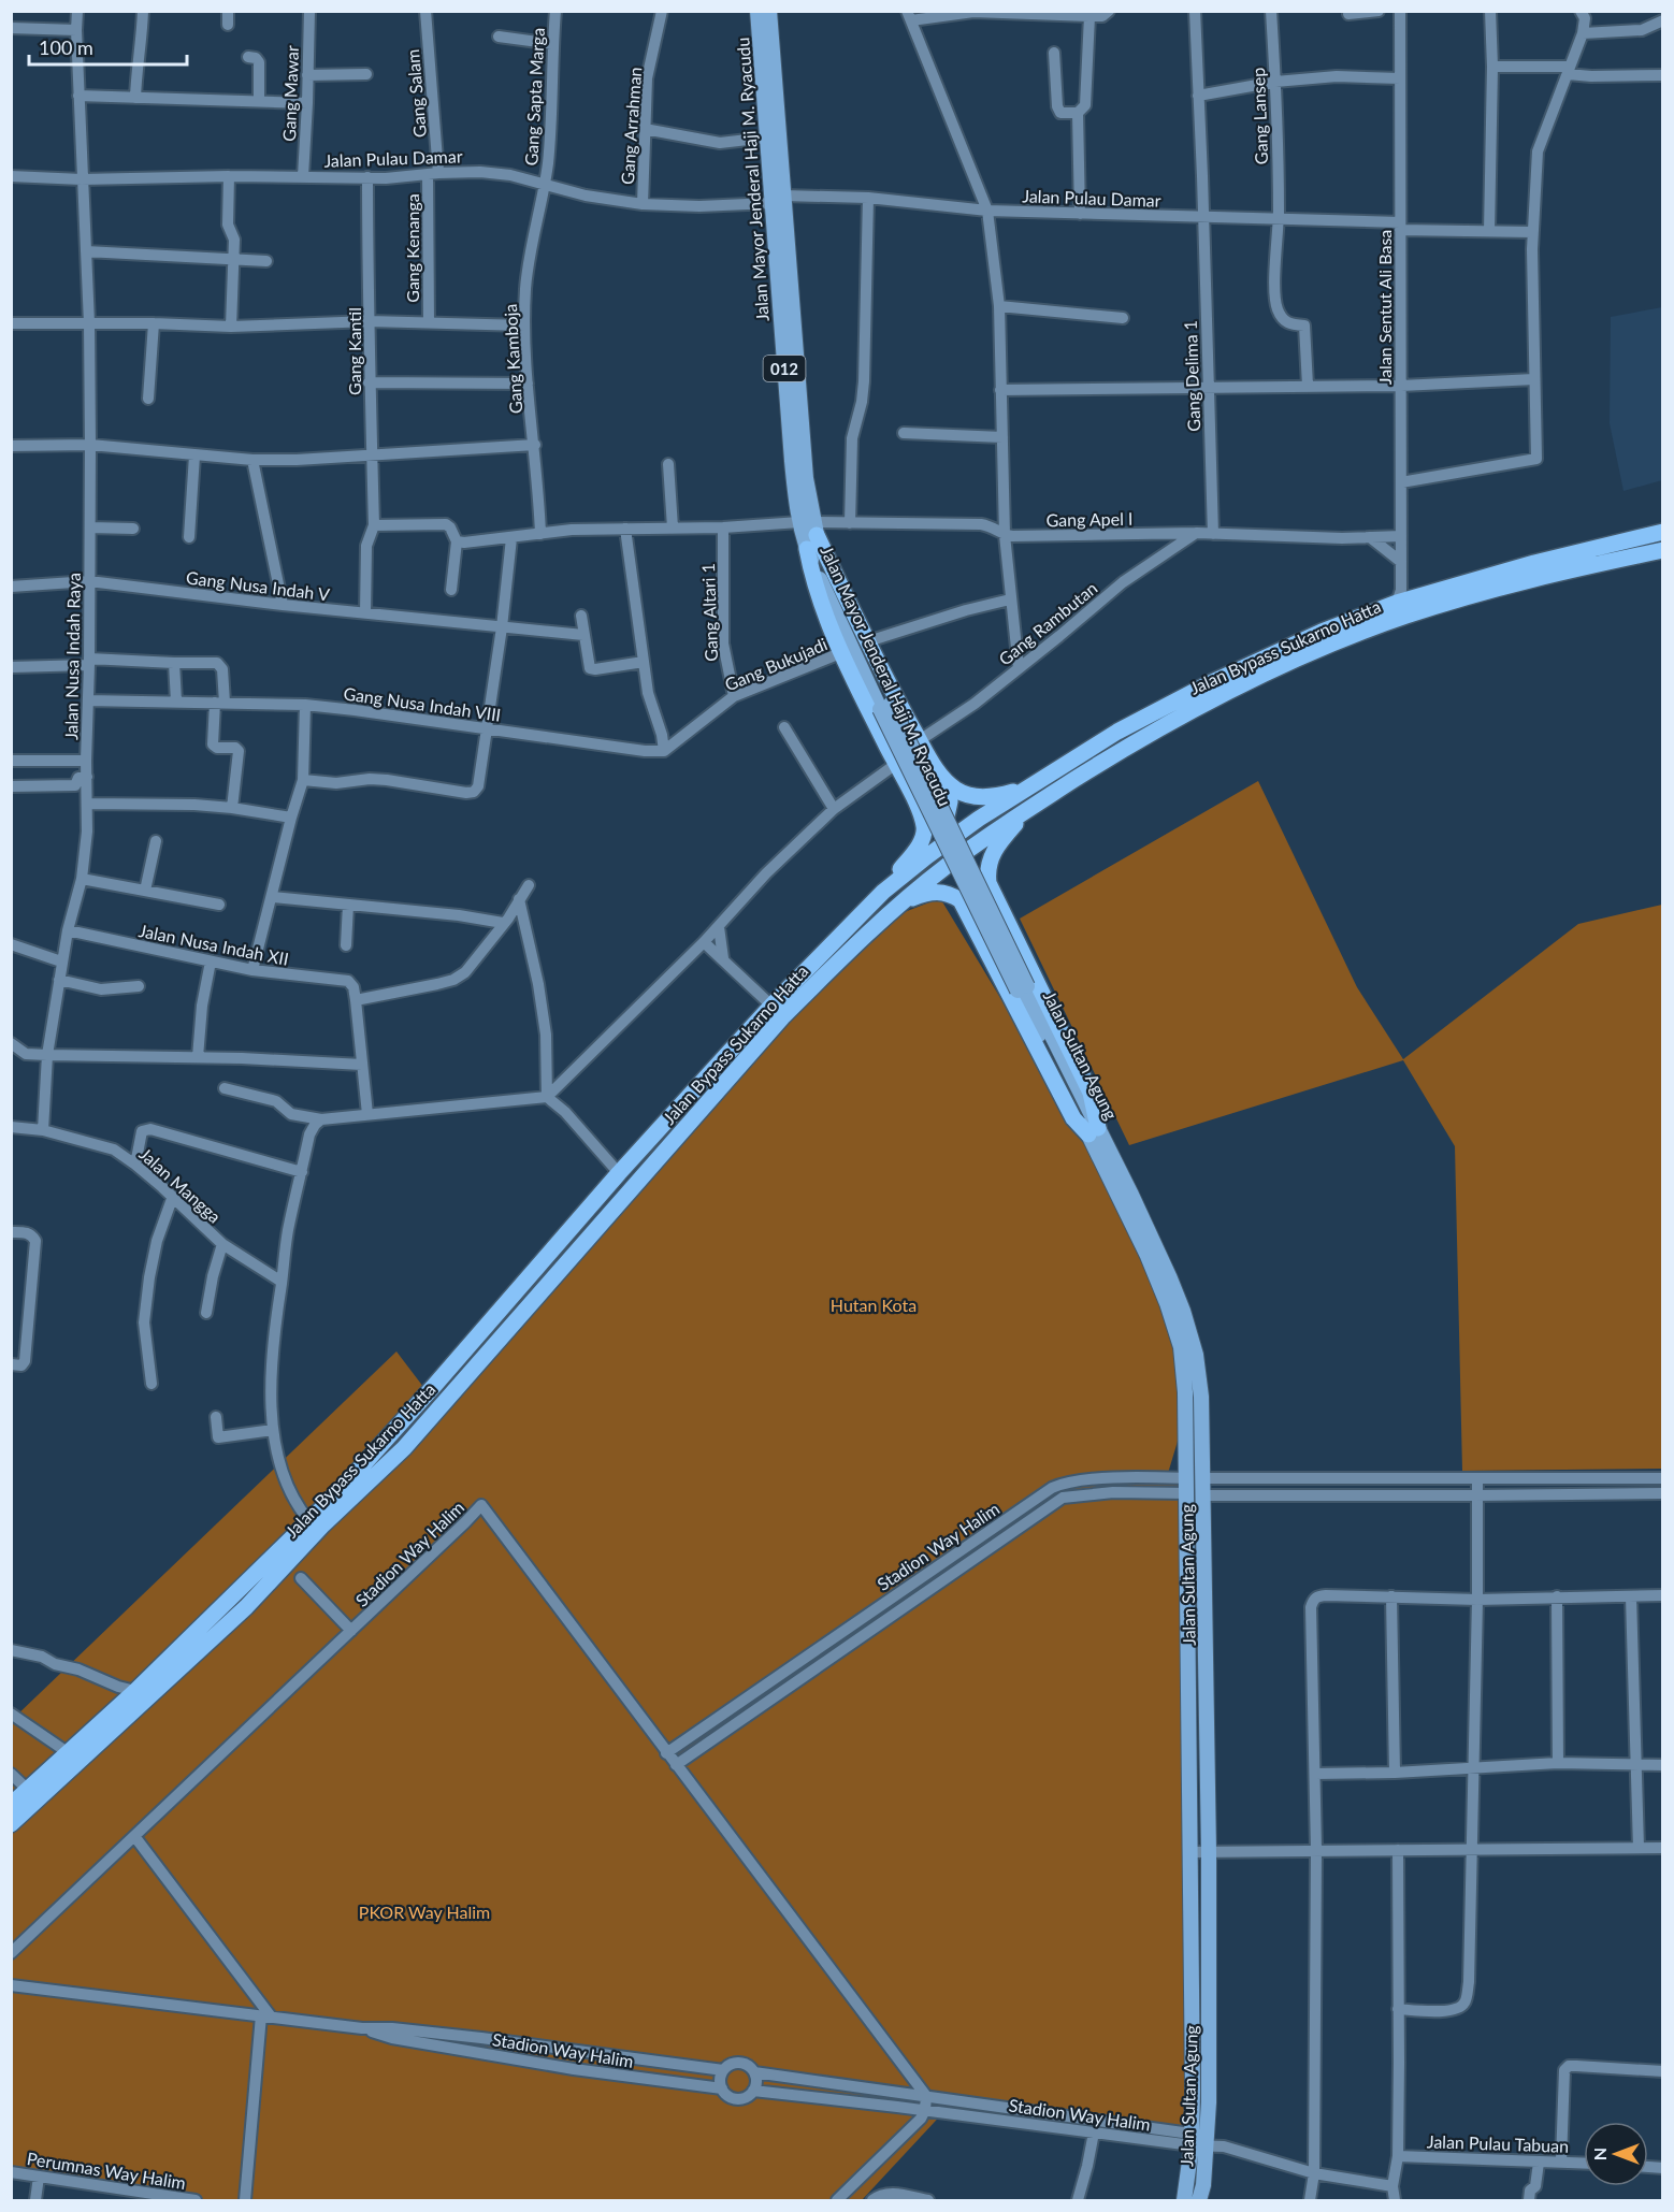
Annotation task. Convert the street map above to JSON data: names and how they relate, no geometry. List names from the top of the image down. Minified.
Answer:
{"streets":{"highway":["Jalan Bypass Sukarno Hatta"],"main road":["Jalan Mayor Jenderal Haji M. Ryacudu","012","Jalan Sultan Agung"],"street":["Gang Mawar","Gang Salam","Gang Sapta Marga","Gang Lansep","Gang Arrahman","Jalan Pulau Damar","Gang Kenanga","Jalan Sentut Ali Basa","Gang Kantil","Gang Kamboja","Gang Delima 1","Gang Apel I","Gang Nusa Indah V","Gang Altari 1","Gang Rambutan","Jalan Nusa Indah Raya","Gang Bukujadi","Gang Nusa Indah VIII","Jalan Nusa Indah XII","Jalan Mangga","Stadion Way Halim","Jalan Pulau Tabuan","Perumnas Way Halim"]},"crossings":[["Gang Mawar","Jalan Pulau Damar"],["Gang Salam","Jalan Pulau Damar"],["Gang Salam","Gang Kenanga"],["Gang Sapta Marga","Jalan Pulau Damar"],["Gang Sapta Marga","Gang Kamboja"],["Gang Lansep","Jalan Pulau Damar"],["Gang Arrahman","Jalan Pulau Damar"],["Jalan Pulau Damar","Jalan Mayor Jenderal Haji M. Ryacudu"],["Jalan Pulau Damar","Gang Kenanga"],["Jalan Pulau Damar","Jalan Sentut Ali Basa"],["Jalan Pulau Damar","Gang Kantil"],["Jalan Pulau Damar","Gang Kamboja"],["Jalan Pulau Damar","Gang Delima 1"],["Jalan Pulau Damar","Jalan Nusa Indah Raya"],["Jalan Mayor Jenderal Haji M. Ryacudu","Gang Apel I"],["Jalan Mayor Jenderal Haji M. Ryacudu","Jalan Sultan Agung"],["Jalan Sentut Ali Basa","Gang Apel I"],["Jalan Sentut Ali Basa","Jalan Bypass Sukarno Hatta"],["Gang Kantil","Gang Nusa Indah V"],["Gang Kamboja","Gang Apel I"],["Gang Delima 1","Gang Apel I"],["Gang Apel I","Gang Altari 1"],["Gang Apel I","Gang Rambutan"],["Gang Nusa Indah V","Jalan Nusa Indah Raya"],["Gang Altari 1","Gang Bukujadi"],["Jalan Nusa Indah Raya","Gang Nusa Indah VIII"],["Jalan Nusa Indah Raya","Jalan Nusa Indah XII"],["Jalan Nusa Indah Raya","Jalan Mangga"],["Gang Bukujadi","Gang Nusa Indah VIII"],["Jalan Sultan Agung","Stadion Way Halim"]],"parks":["Hutan Kota","PKOR Way Halim"],"scale_bar":"100 m","north":"left"}
